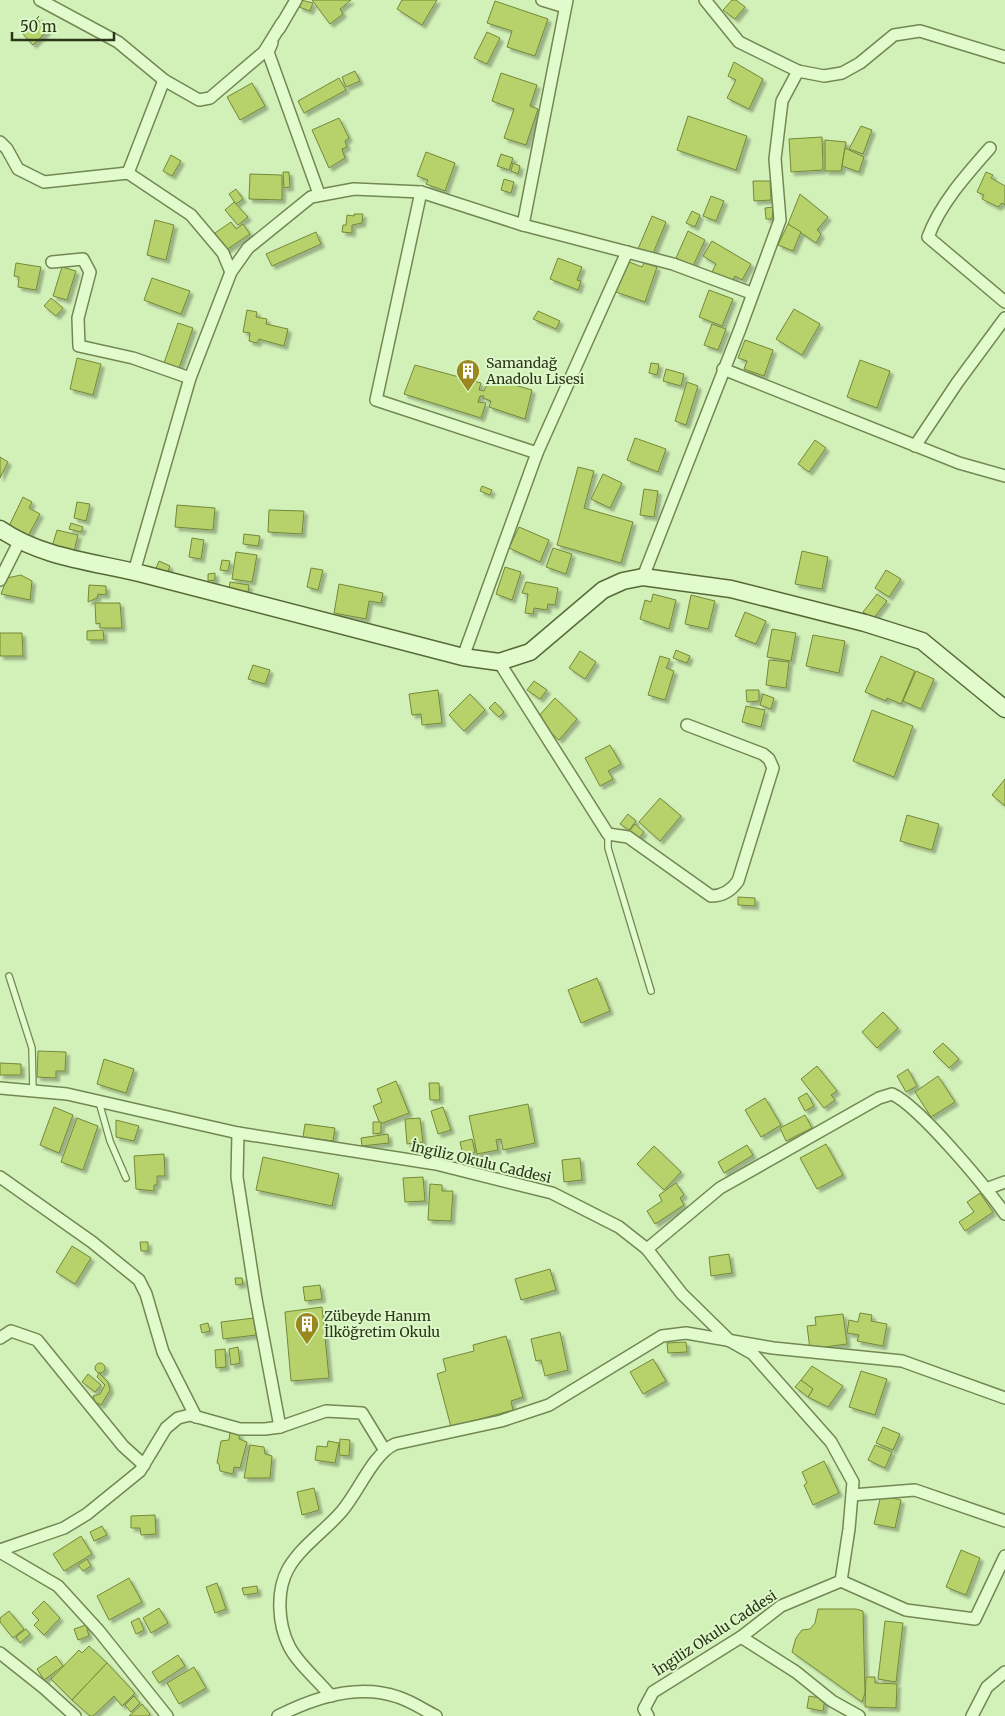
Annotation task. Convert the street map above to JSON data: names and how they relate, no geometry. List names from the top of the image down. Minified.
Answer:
{"streets":{"street":["İngiliz Okulu Caddesi"]},"places":{"building":["Samandağ Anadolu Lisesi","Zübeyde Hanım İlköğretim Okulu"]},"scale_bar":"50 m"}
